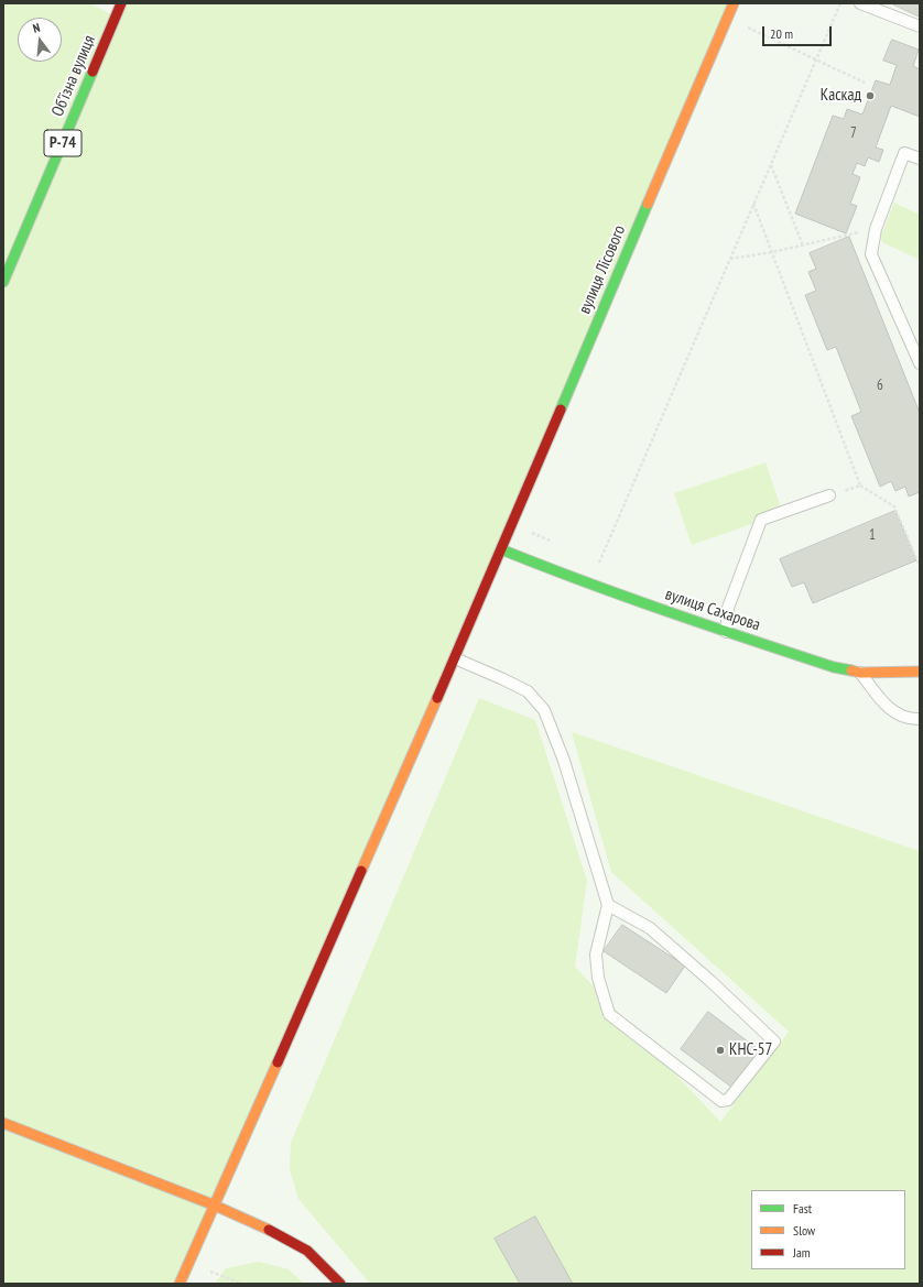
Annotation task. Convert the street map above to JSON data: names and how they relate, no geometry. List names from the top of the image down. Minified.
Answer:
{"streets":{"street":["Обʼїзна вулиця","Р-74","вулиця Лісового","вулиця Сахарова"]},"crossings":[["вулиця Лісового","вулиця Сахарова"]],"places":["Каскад","КНС-57"],"house_numbers":["7","6","1"],"legend":["Fast","Slow","Jam"],"scale_bar":"20 m","north":"top"}
